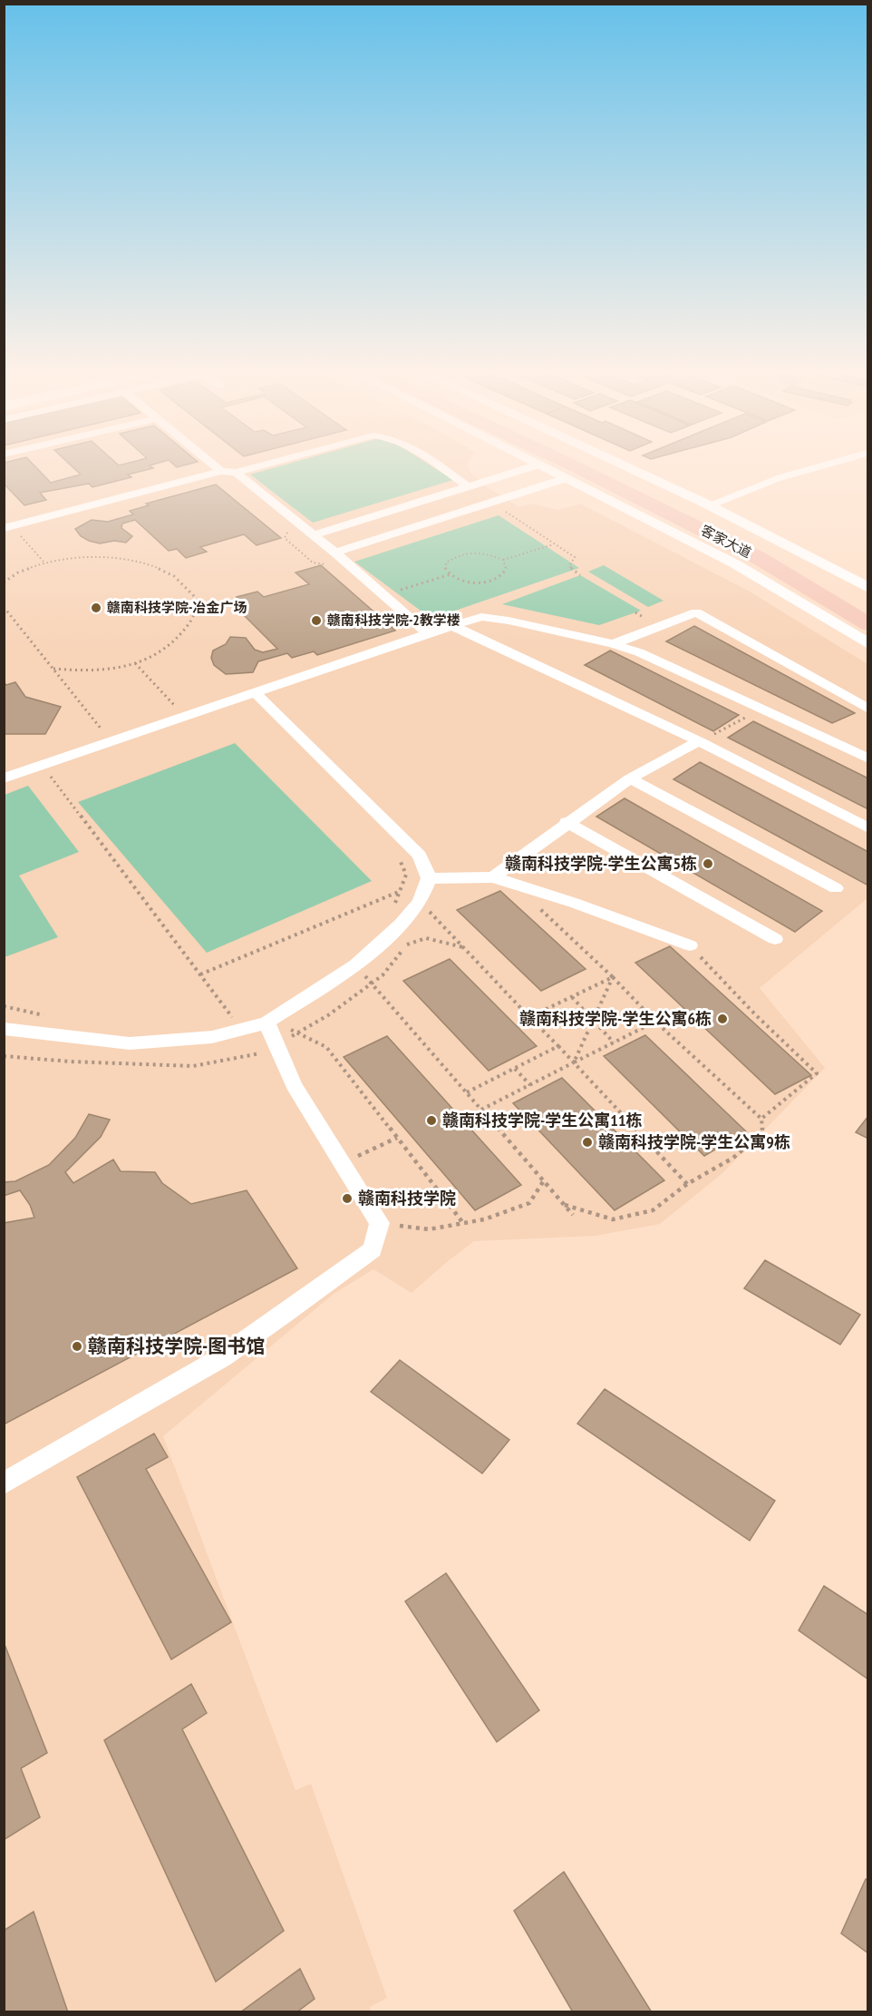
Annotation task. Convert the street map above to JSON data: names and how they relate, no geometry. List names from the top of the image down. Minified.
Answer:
{"streets":{"main road":["客家大道"]},"places":["赣南科技学院-冶金广场","赣南科技学院-2教学楼","赣南科技学院-学生公寓5栋","赣南科技学院-学生公寓6栋","赣南科技学院-学生公寓11栋","赣南科技学院-学生公寓9栋","赣南科技学院","赣南科技学院-图书馆"]}
